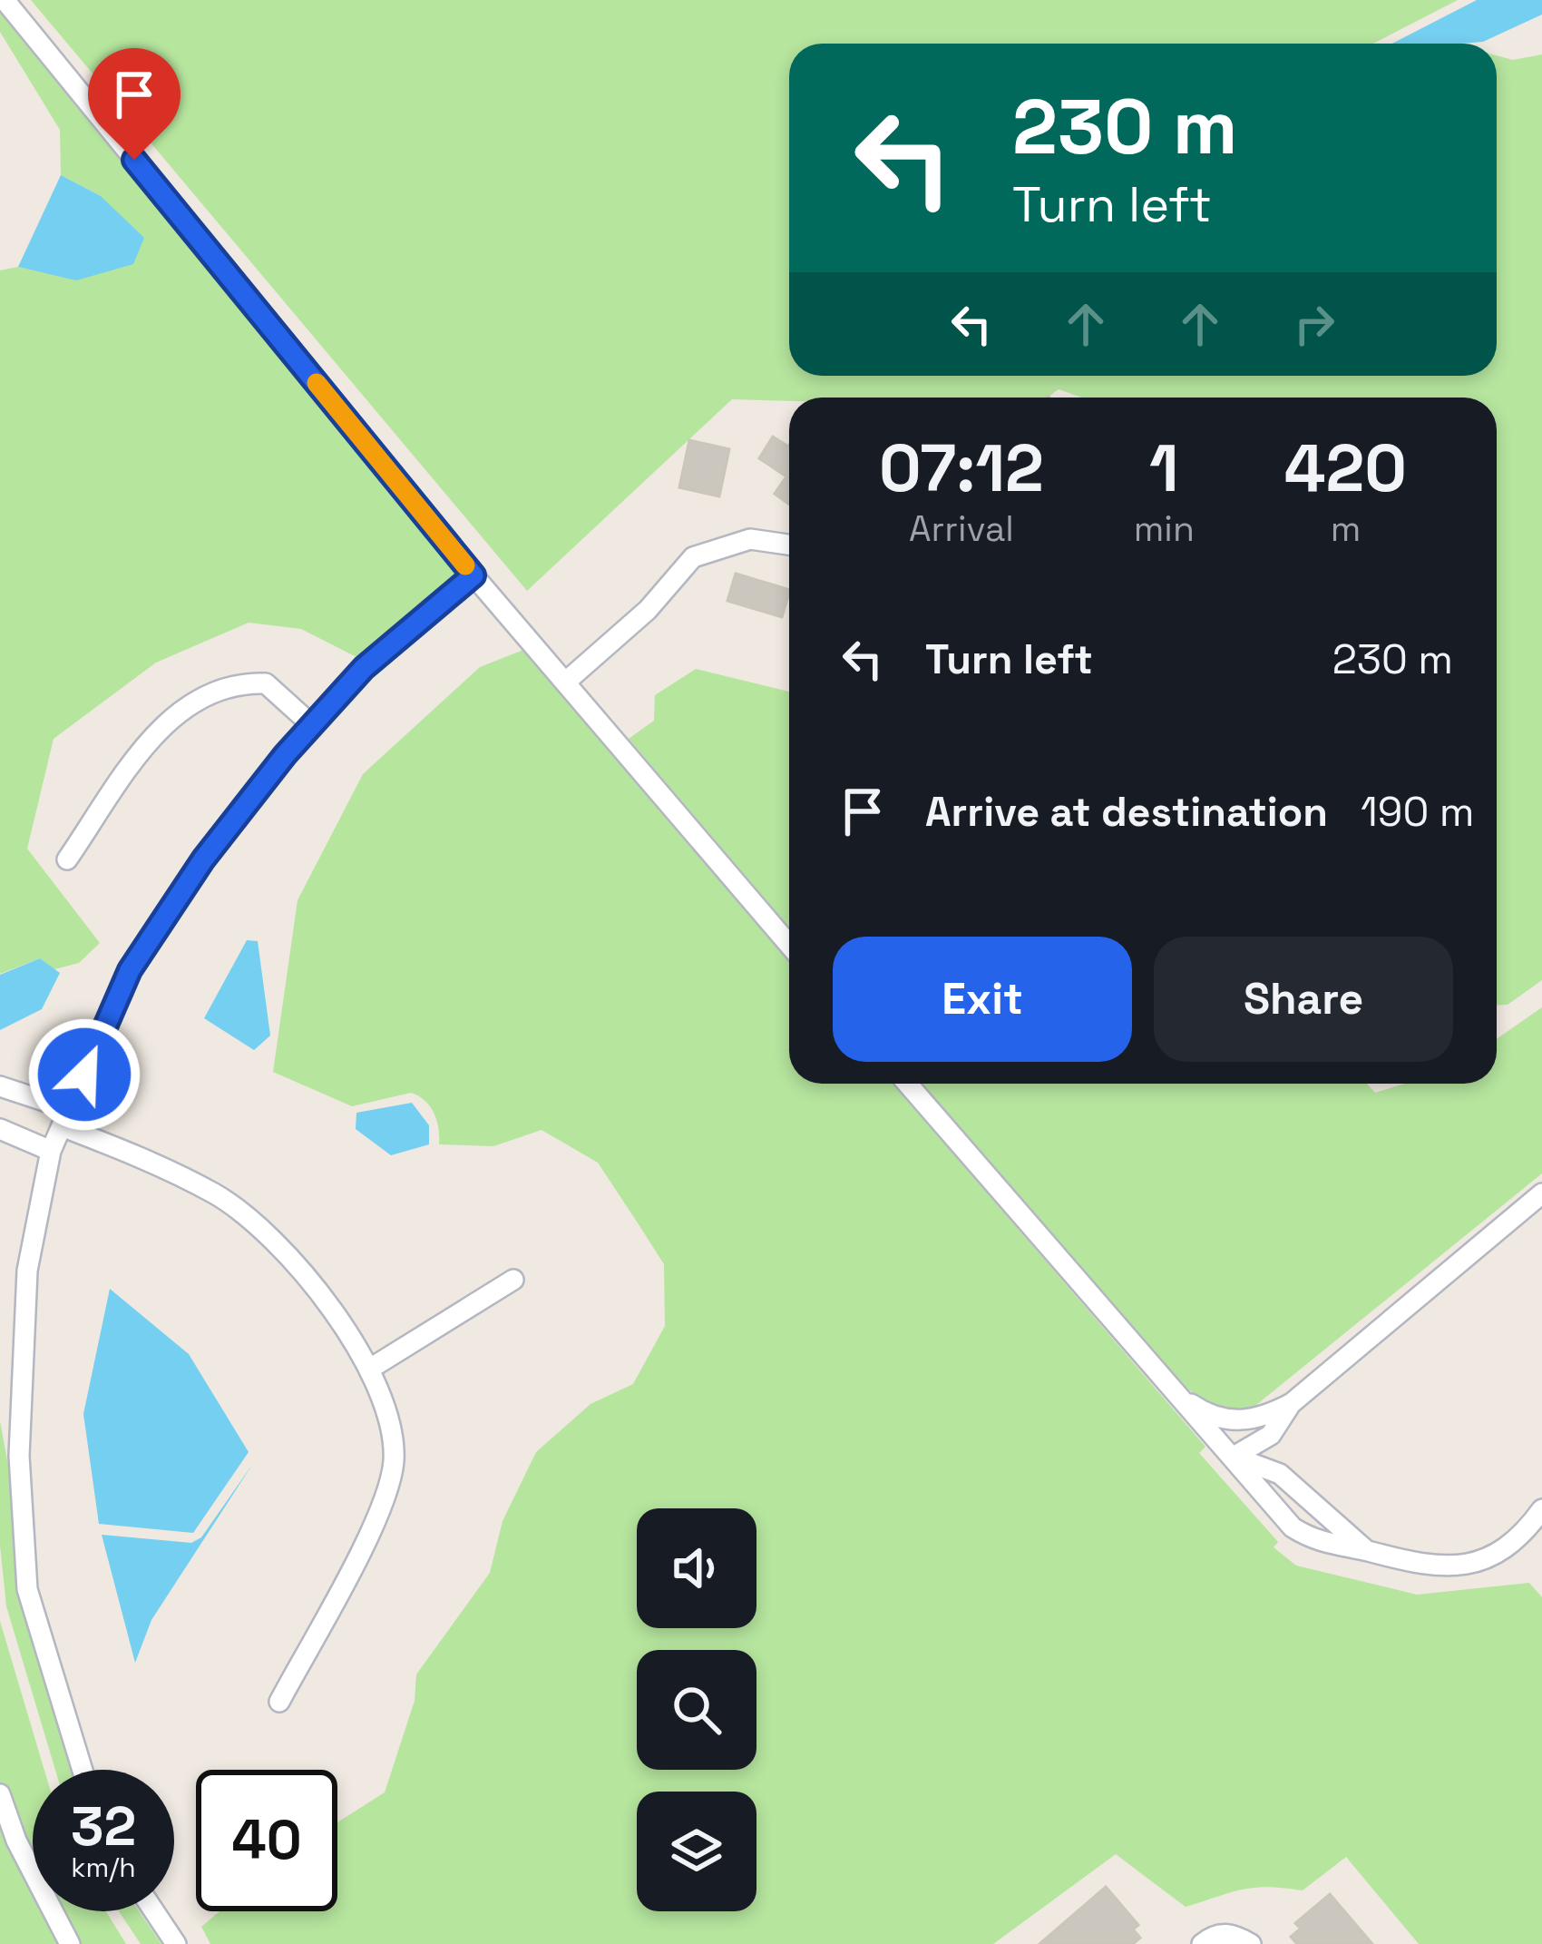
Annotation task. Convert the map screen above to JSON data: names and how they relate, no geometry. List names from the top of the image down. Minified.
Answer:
{"page":{"turn":["230 m","Turn left"],"eta":["07:12","Arrival","1","min","420","m"],"list":[{"name":"Turn left","value":"230 m"},{"name":"Arrive at destination","value":"190 m"}],"buttons":["Exit","Share"],"speed":"32 km/h","limit":"40"}}
